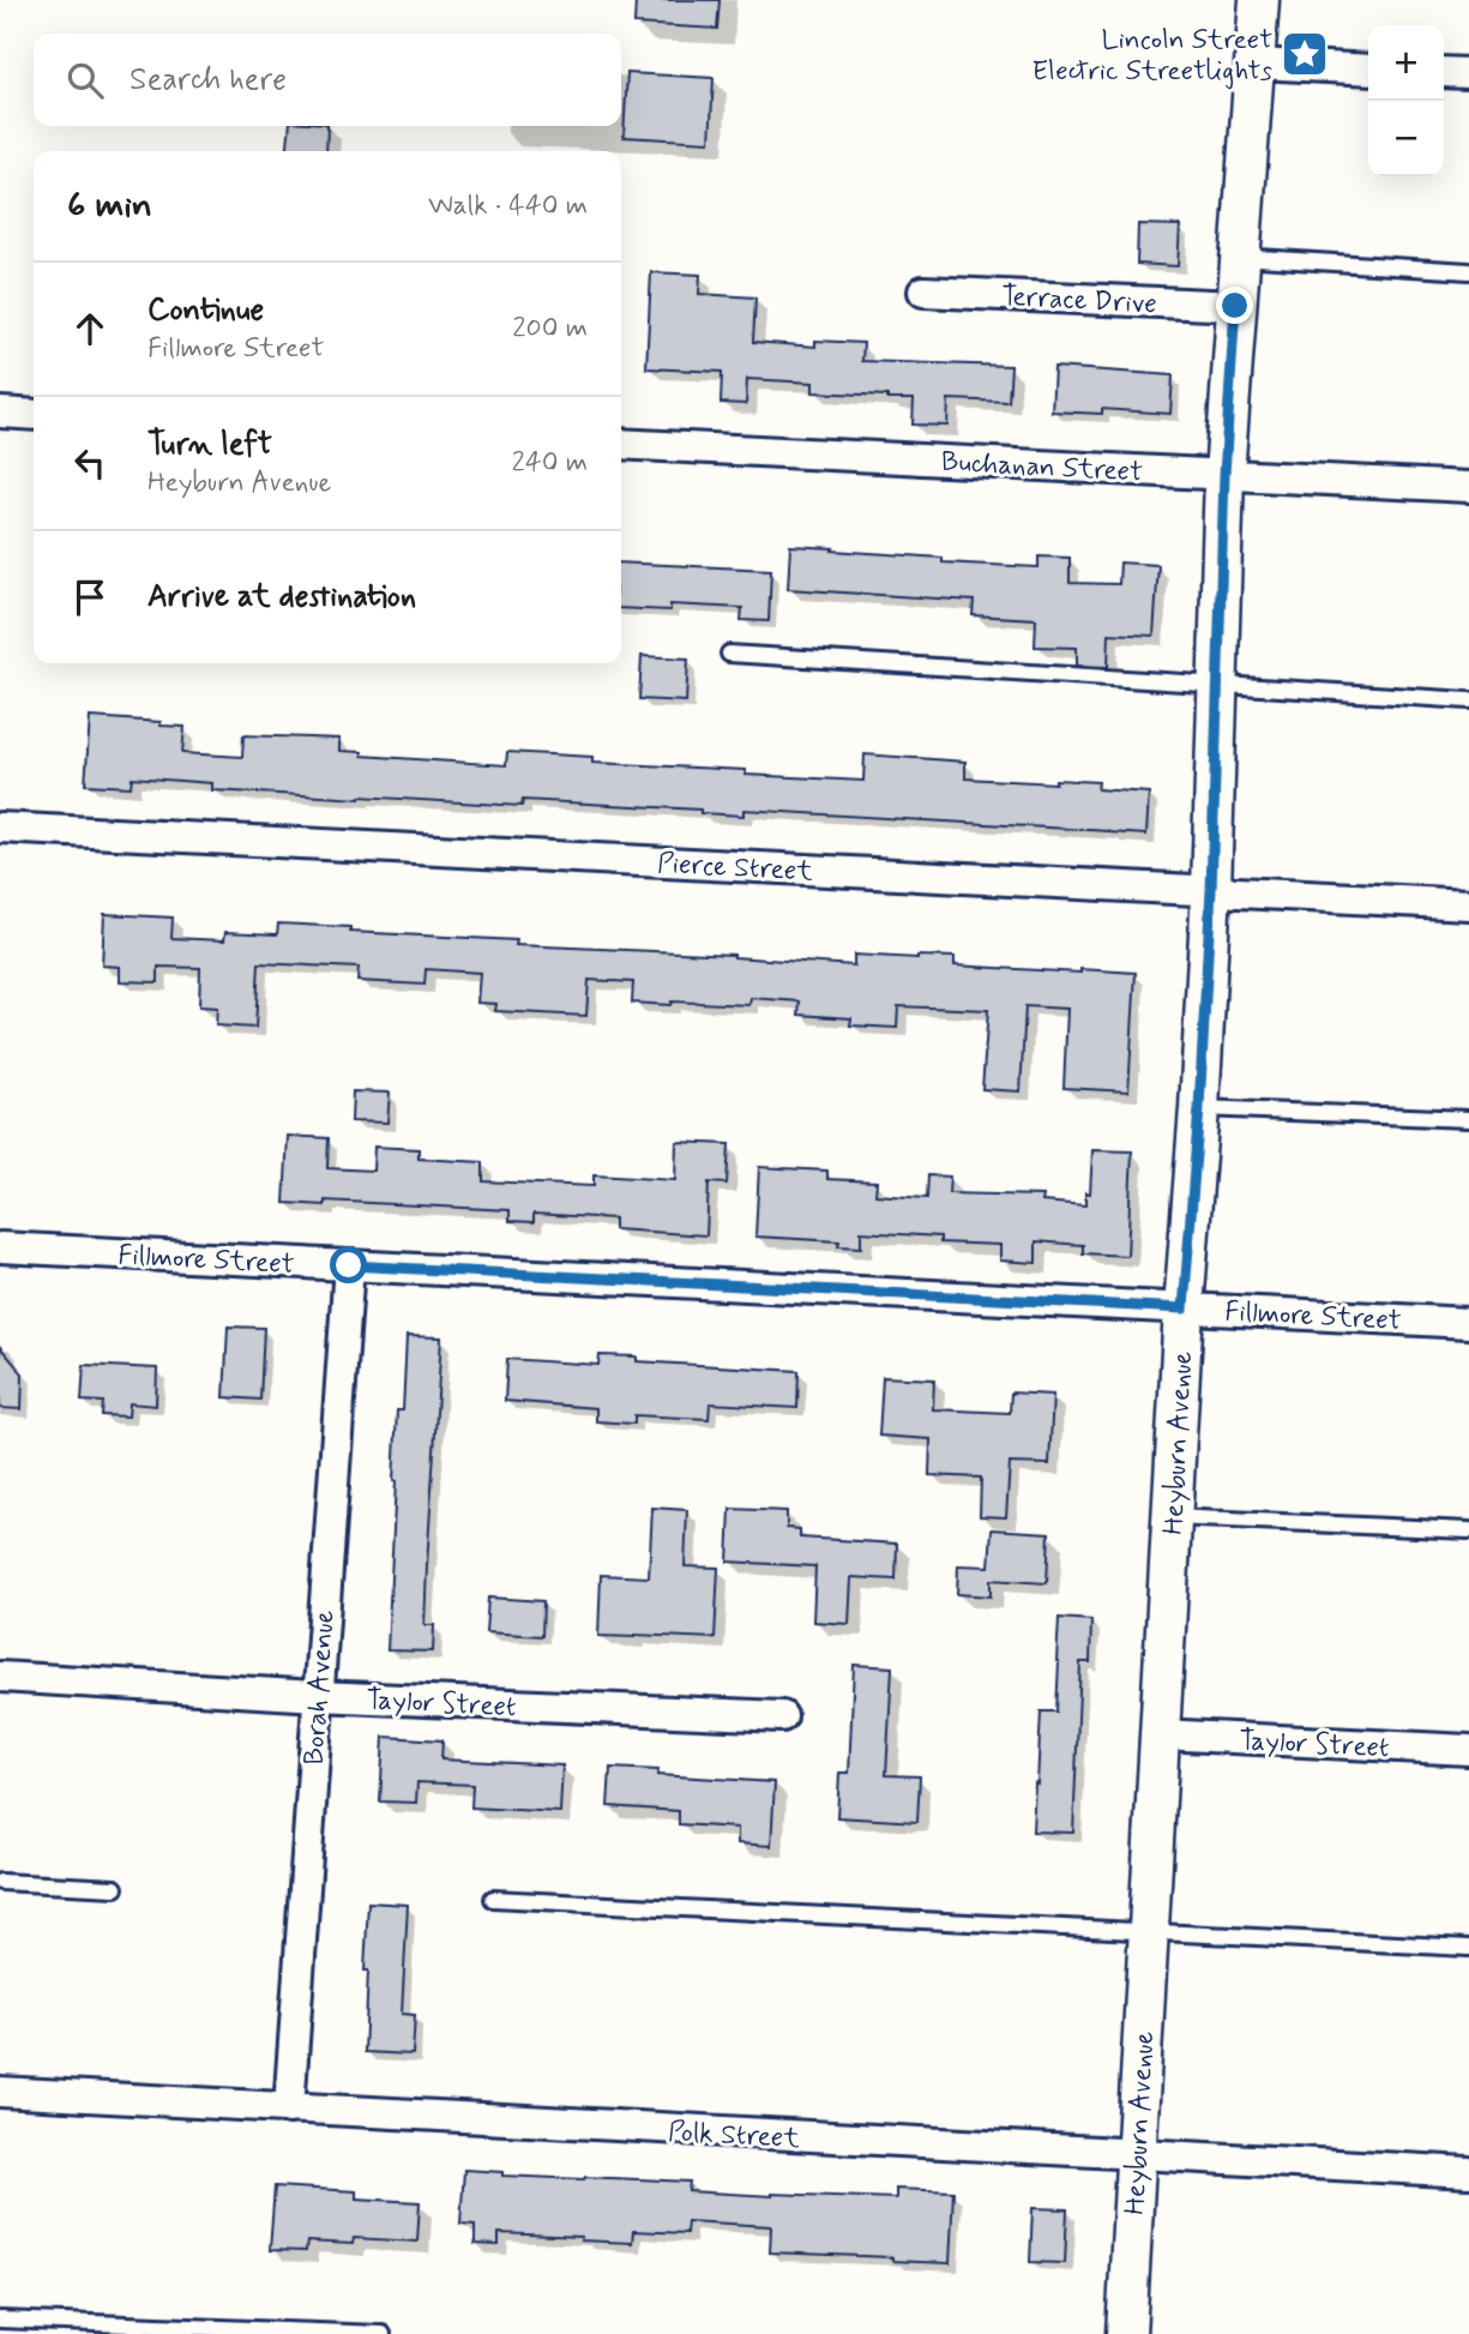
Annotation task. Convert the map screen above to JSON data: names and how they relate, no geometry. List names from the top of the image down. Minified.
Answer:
{"streets":{"street":["Terrace Drive","Buchanan Street","Pierce Street","Fillmore Street","Heyburn Avenue","Borah Avenue","Taylor Street","Polk Street"]},"crossings":[["Terrace Drive","Heyburn Avenue"],["Buchanan Street","Heyburn Avenue"],["Pierce Street","Heyburn Avenue"],["Fillmore Street","Heyburn Avenue"],["Fillmore Street","Borah Avenue"],["Heyburn Avenue","Taylor Street"],["Heyburn Avenue","Polk Street"],["Borah Avenue","Taylor Street"],["Borah Avenue","Polk Street"]],"places":{"place":["Lincoln Street Electric Streetlights"]},"page":{"map_buttons":["+","−"],"search":"Search here","heading":["6 min","Walk · 440 m"],"list":[["Continue","Fillmore Street","200 m"],["Turn left","Heyburn Avenue","240 m"],"Arrive at destination"]}}
